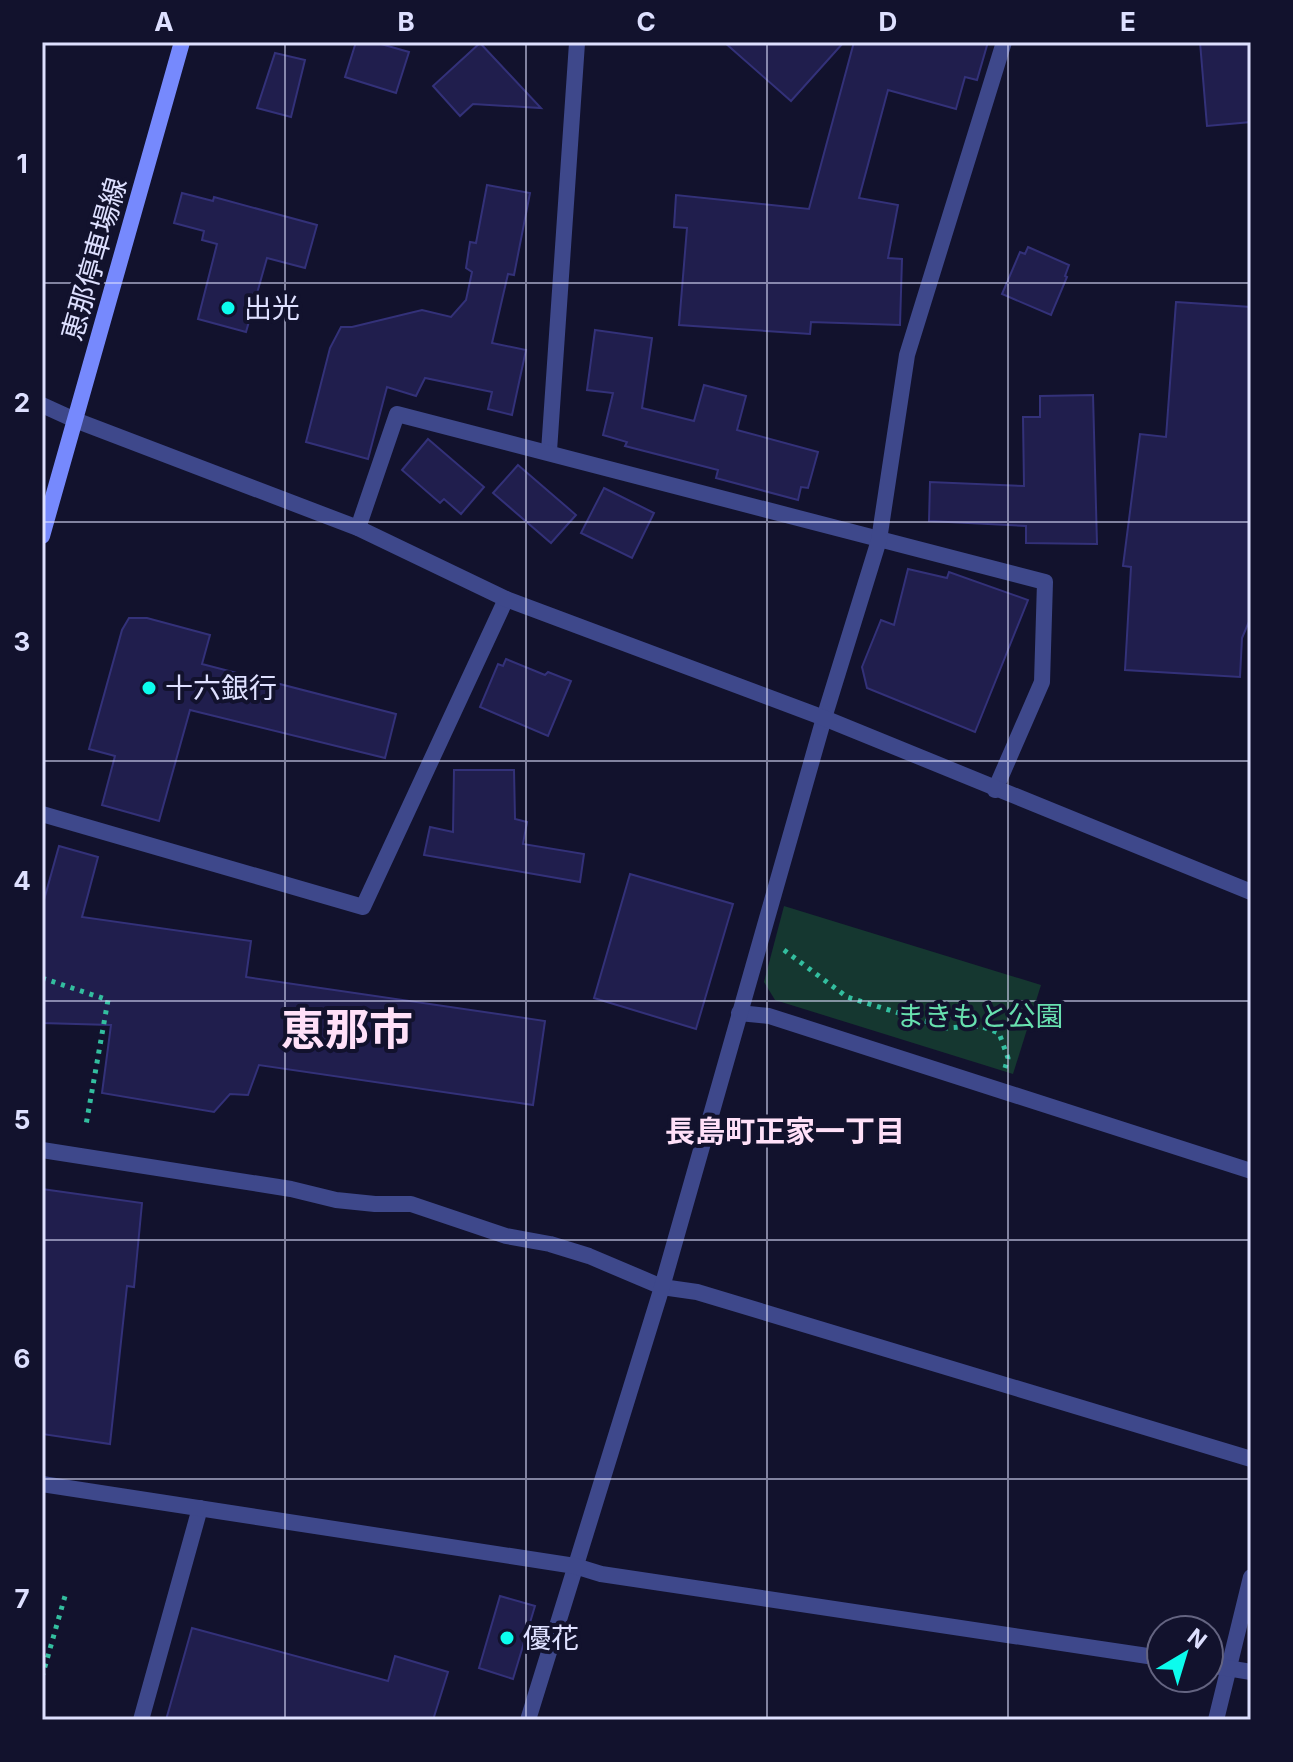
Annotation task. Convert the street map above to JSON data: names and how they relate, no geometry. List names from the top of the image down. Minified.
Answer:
{"streets":{"main road":["恵那停車場線"]},"districts":["恵那市","長島町正家一丁目"],"parks":["まきもと公園"],"places":["出光","十六銀行","優花"],"north":"top right","grid":{"columns":["A","B","C","D","E"],"rows":["1","2","3","4","5","6","7"]}}
